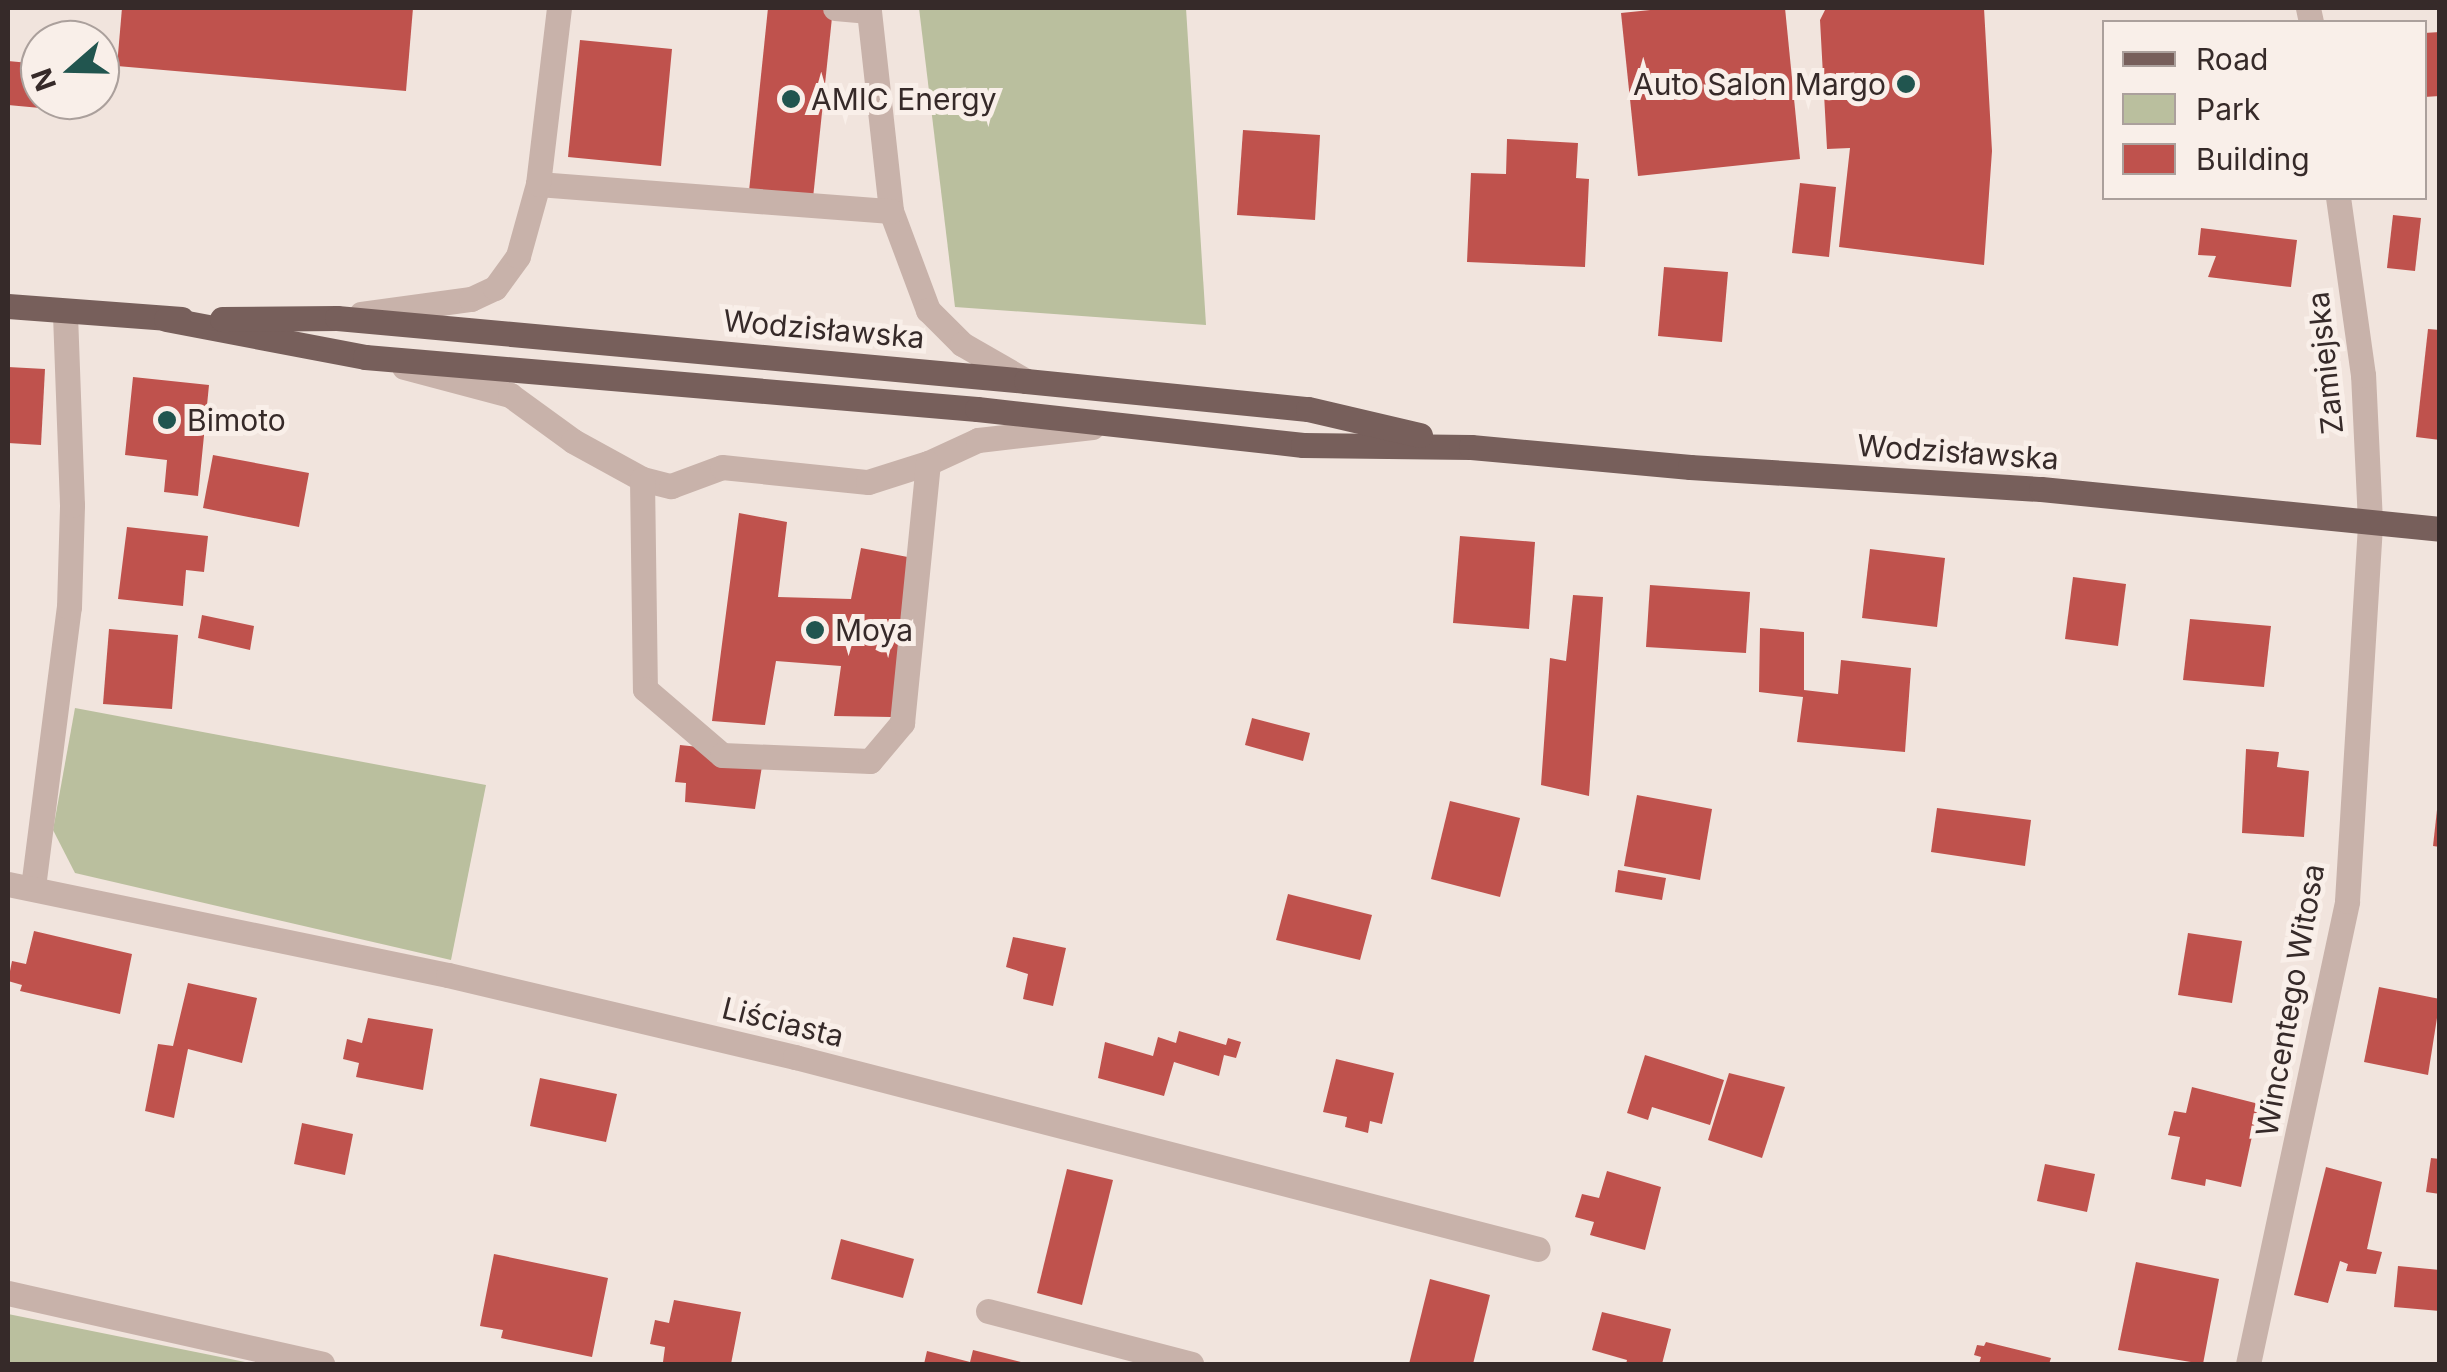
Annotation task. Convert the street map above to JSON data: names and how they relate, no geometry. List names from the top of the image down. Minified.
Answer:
{"streets":{"main road":["Wodzisławska"],"street":["Zamiejska","Wincentego Witosa","Liściasta"]},"crossings":[["Wodzisławska","Zamiejska"],["Wodzisławska","Wincentego Witosa"],["Zamiejska","Wincentego Witosa"]],"places":["Auto Salon Margo","AMIC Energy","Bimoto","Moya"],"legend":["Road","Park","Building"],"north":"left"}
